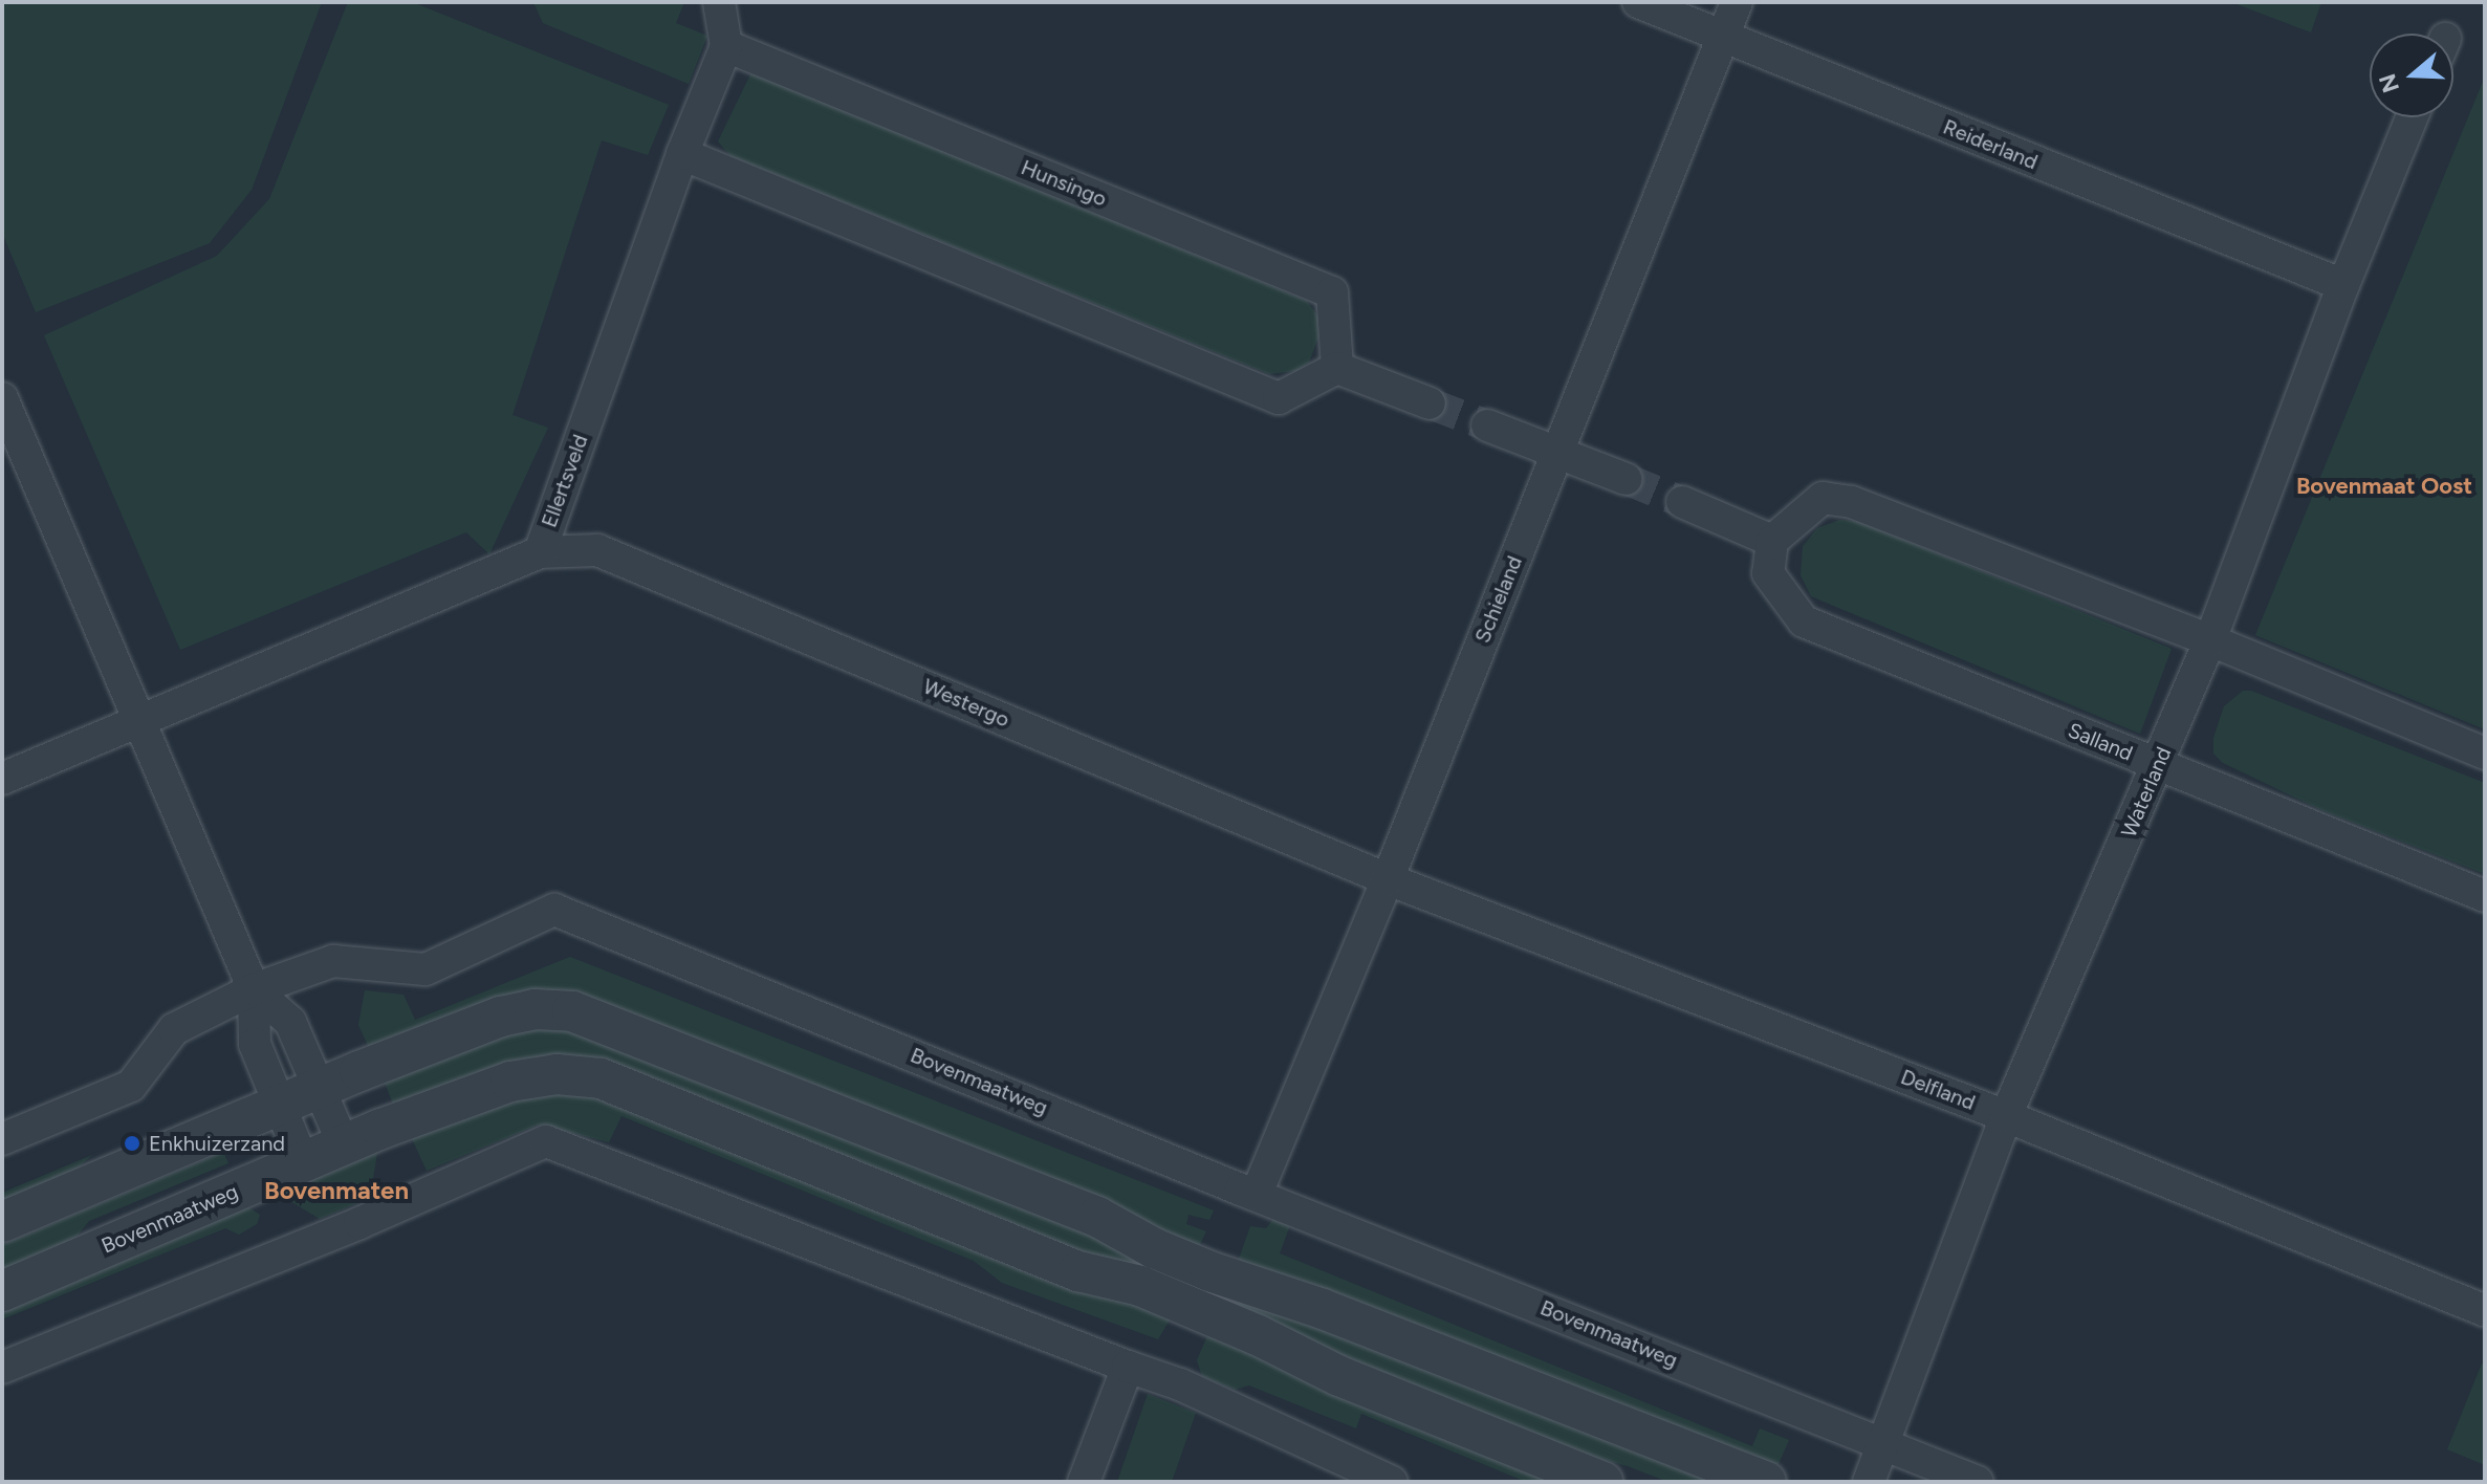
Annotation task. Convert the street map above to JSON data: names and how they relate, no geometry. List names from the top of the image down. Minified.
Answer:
{"streets":{"street":["Reiderland","Hunsingo","Ellertsveld","Schieland","Westergo","Salland","Waterland","Bovenmaatweg","Delfland"]},"crossings":[["Reiderland","Schieland"],["Reiderland","Waterland"],["Hunsingo","Ellertsveld"],["Ellertsveld","Westergo"],["Schieland","Westergo"],["Schieland","Bovenmaatweg"],["Schieland","Delfland"],["Westergo","Delfland"],["Salland","Waterland"],["Waterland","Bovenmaatweg"],["Waterland","Delfland"]],"districts":["Bovenmaat Oost","Bovenmaten"],"places":["Enkhuizerzand"],"north":"left"}
